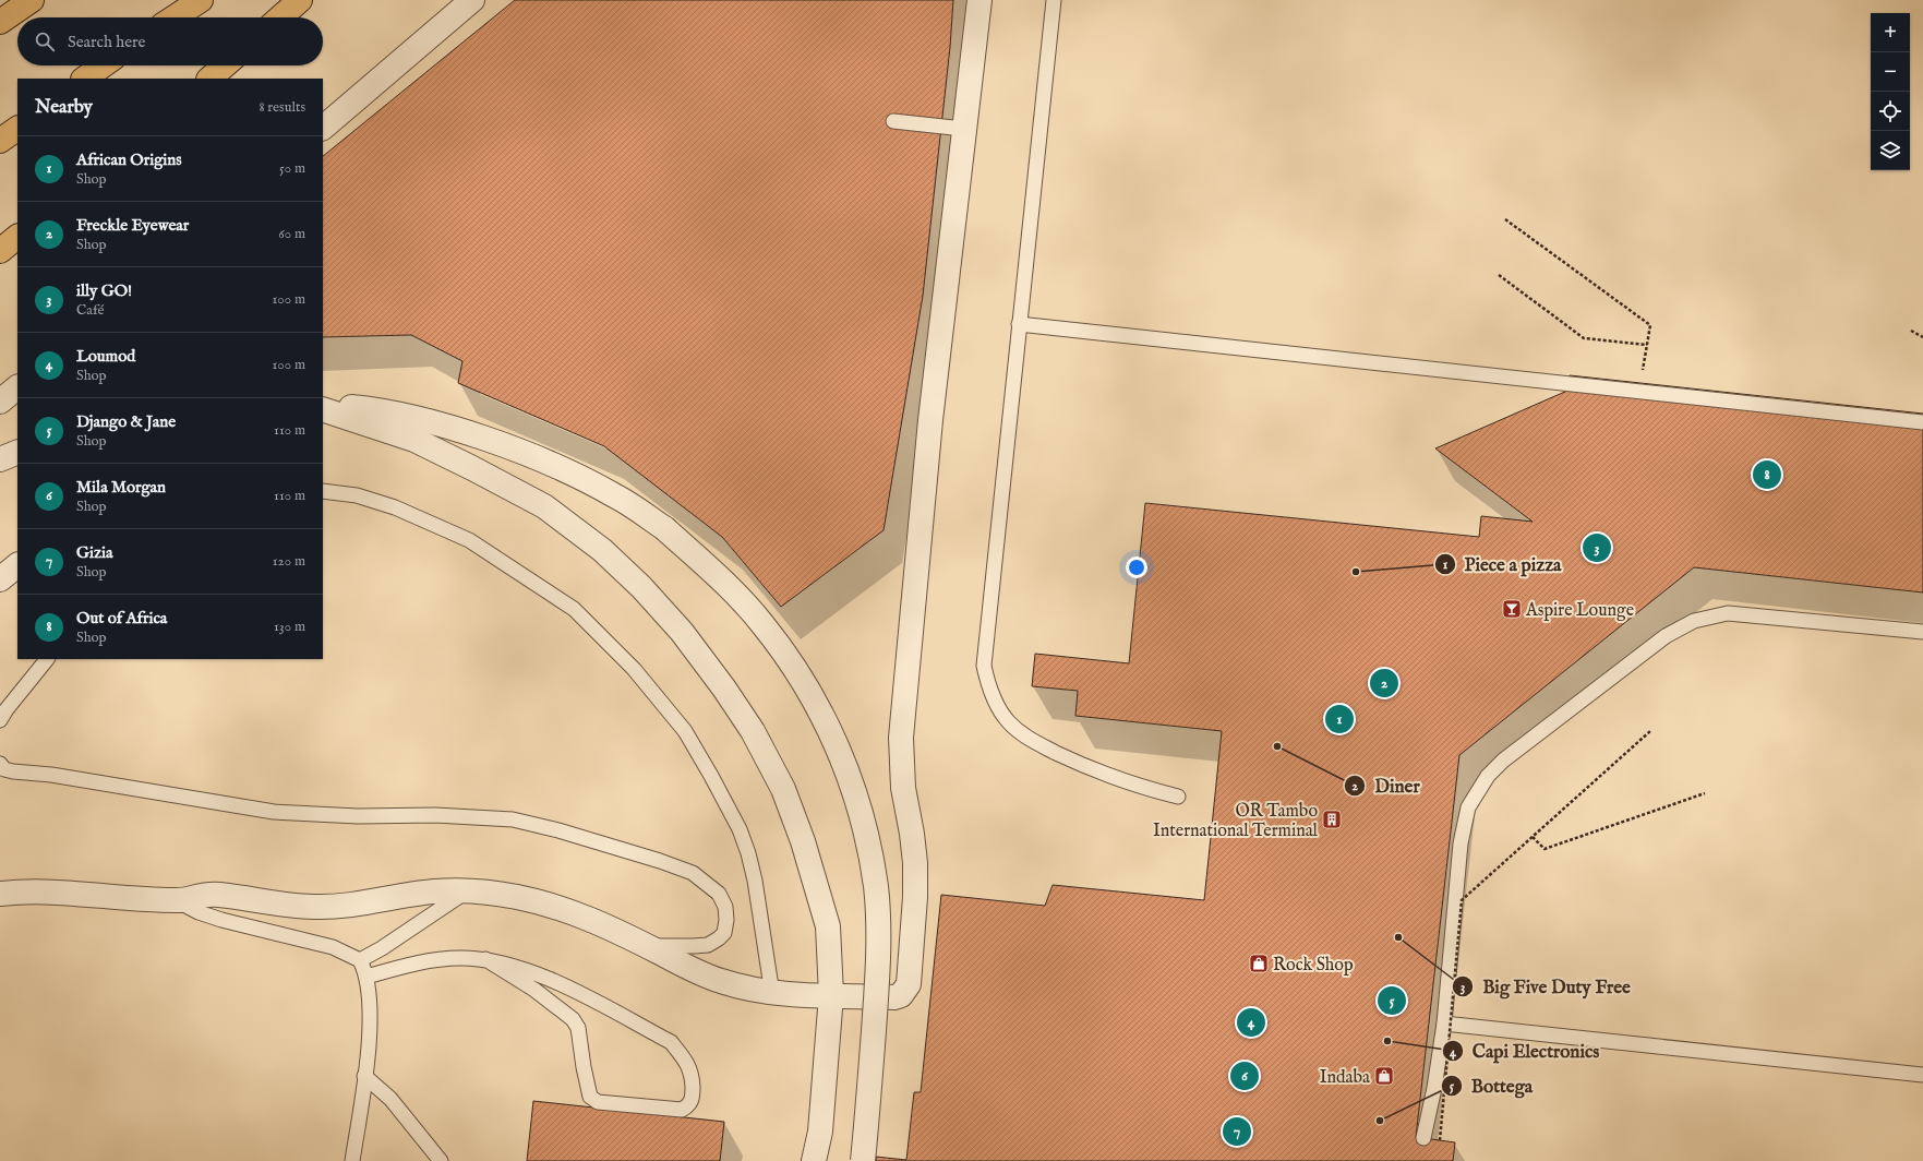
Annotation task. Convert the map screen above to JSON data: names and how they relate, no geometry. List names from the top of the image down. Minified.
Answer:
{"places":{"other":["Piece a pizza","Diner","Big Five Duty Free","Capi Electronics","Bottega"],"bar":["Aspire Lounge"],"building":["OR Tambo International Terminal"],"shop":["Rock Shop","Indaba"]},"page":{"map_buttons":["+","−"],"search":"Search here","heading":["Nearby","8 results"],"list":[{"mark":"1","name":"African Origins","note":"Shop","value":"50 m"},{"mark":"2","name":"Freckle Eyewear","note":"Shop","value":"60 m"},{"mark":"3","name":"illy GO!","note":"Café","value":"100 m"},{"mark":"4","name":"Loumod","note":"Shop","value":"100 m"},{"mark":"5","name":"Django & Jane","note":"Shop","value":"110 m"},{"mark":"6","name":"Mila Morgan","note":"Shop","value":"110 m"},{"mark":"7","name":"Gizia","note":"Shop","value":"120 m"},{"mark":"8","name":"Out of Africa","note":"Shop","value":"130 m"}],"pins":["8","3","2","1","5","4","6","7"]}}
